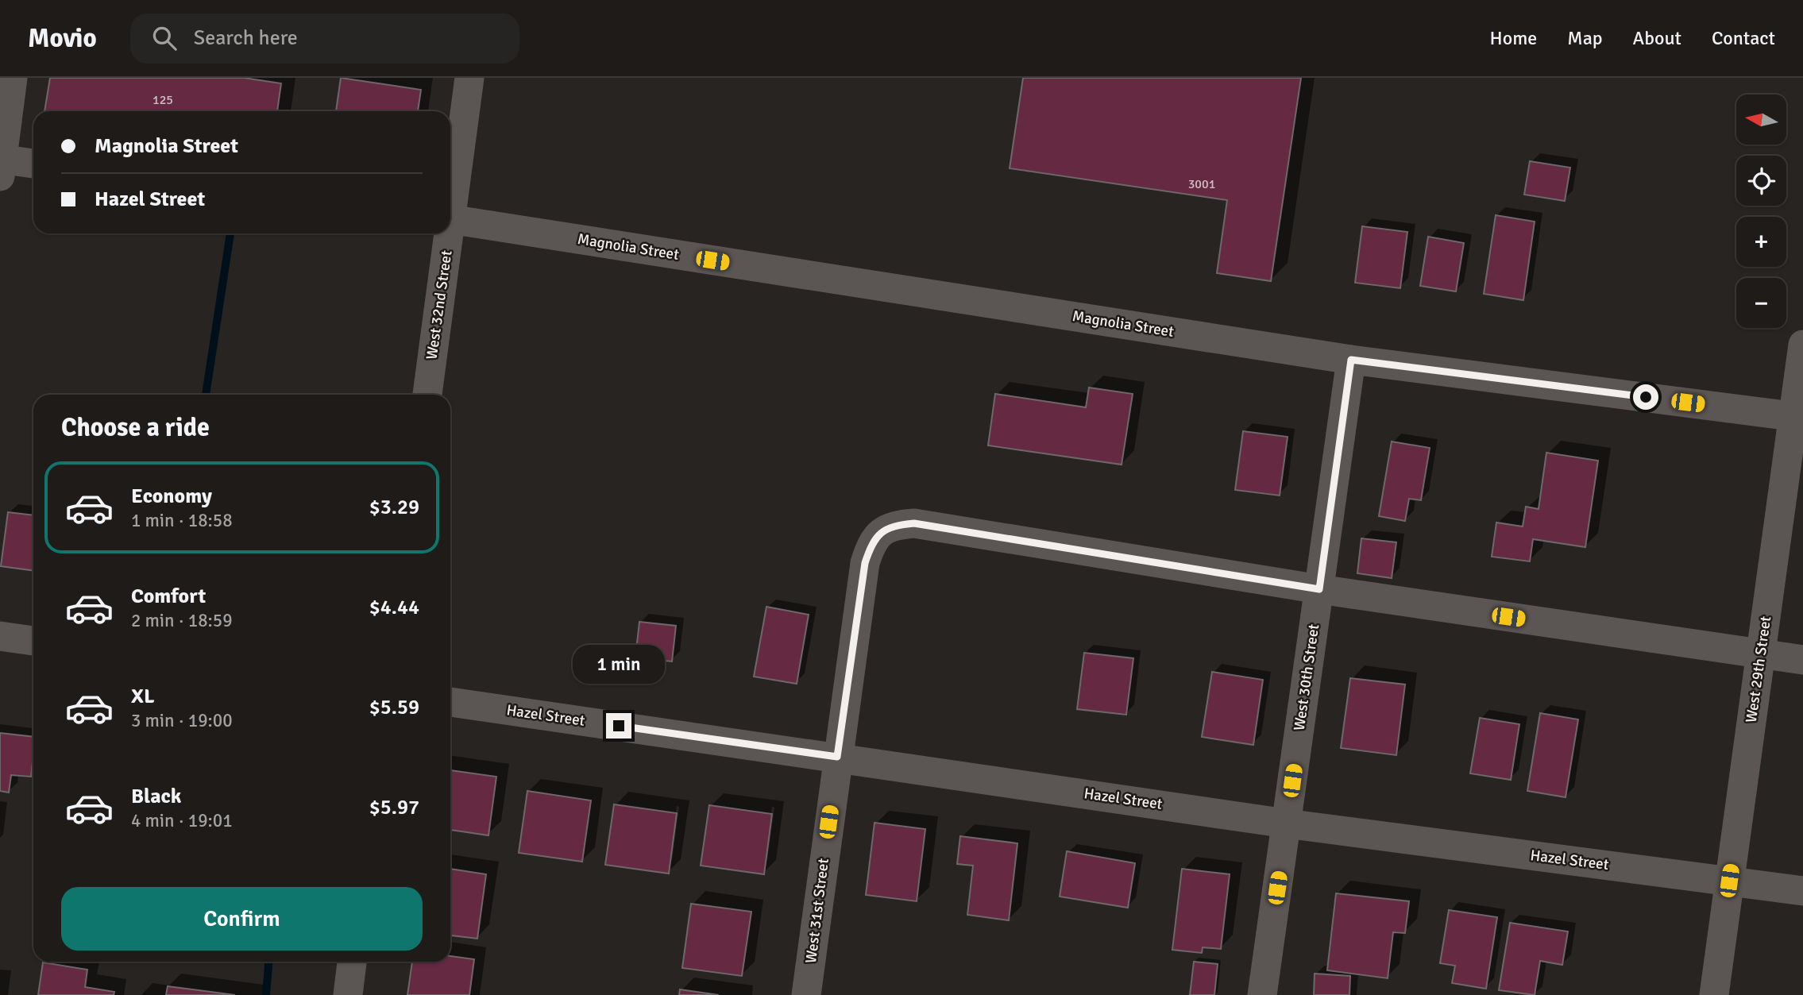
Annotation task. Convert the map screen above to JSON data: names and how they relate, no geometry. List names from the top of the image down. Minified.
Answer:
{"streets":{"street":["Magnolia Street","West 32nd Street","West 29th Street","West 30th Street","Hazel Street","West 31st Street"]},"crossings":[["Magnolia Street","West 29th Street"],["Magnolia Street","West 30th Street"],["West 29th Street","Hazel Street"],["West 30th Street","Hazel Street"],["West 30th Street","West 31st Street"],["Hazel Street","West 31st Street"]],"house_numbers":["125","3001"],"north":"left","page":{"header":"Movio","search":"Search here","nav":["Home","Map","About","Contact"],"map_buttons":["+","−"],"banner":["Magnolia Street","Hazel Street"],"heading":"Choose a ride","list":[{"name":"Economy","note":"1 min · 18:58","value":"$3.29"},{"name":"Comfort","note":"2 min · 18:59","value":"$4.44"},{"name":"XL","note":"3 min · 19:00","value":"$5.59"},{"name":"Black","note":"4 min · 19:01","value":"$5.97"}],"bubble":"1 min","buttons":"Confirm"}}
